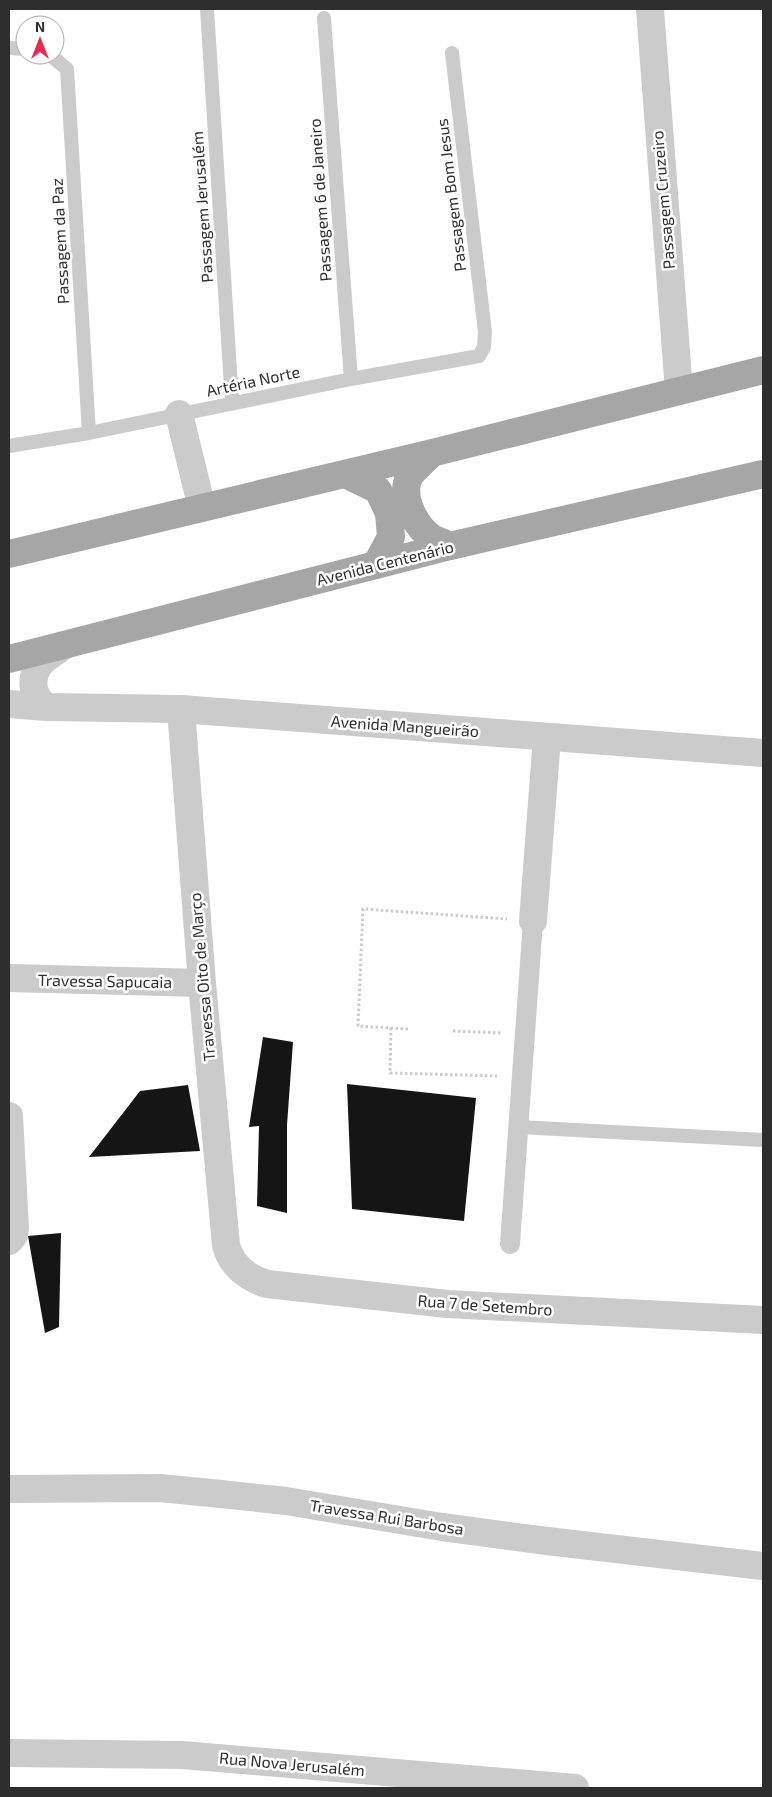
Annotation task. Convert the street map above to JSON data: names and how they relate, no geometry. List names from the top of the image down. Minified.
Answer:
{"streets":{"main road":["Avenida Centenário"],"street":["Passagem Cruzeiro","Avenida Mangueirão","Travessa Oito de Março","Travessa Sapucaia","Rua 7 de Setembro","Travessa Rui Barbosa","Rua Nova Jerusalém"],"lane":["Passagem Bom Jesus","Passagem 6 de Janeiro","Passagem Jerusalém","Passagem da Paz","Artéria Norte"]},"crossings":[["Passagem Bom Jesus","Artéria Norte"],["Passagem 6 de Janeiro","Artéria Norte"],["Passagem Jerusalém","Artéria Norte"],["Passagem da Paz","Artéria Norte"],["Avenida Mangueirão","Travessa Oito de Março"],["Travessa Oito de Março","Travessa Sapucaia"],["Travessa Oito de Março","Rua 7 de Setembro"]],"north":"top"}
